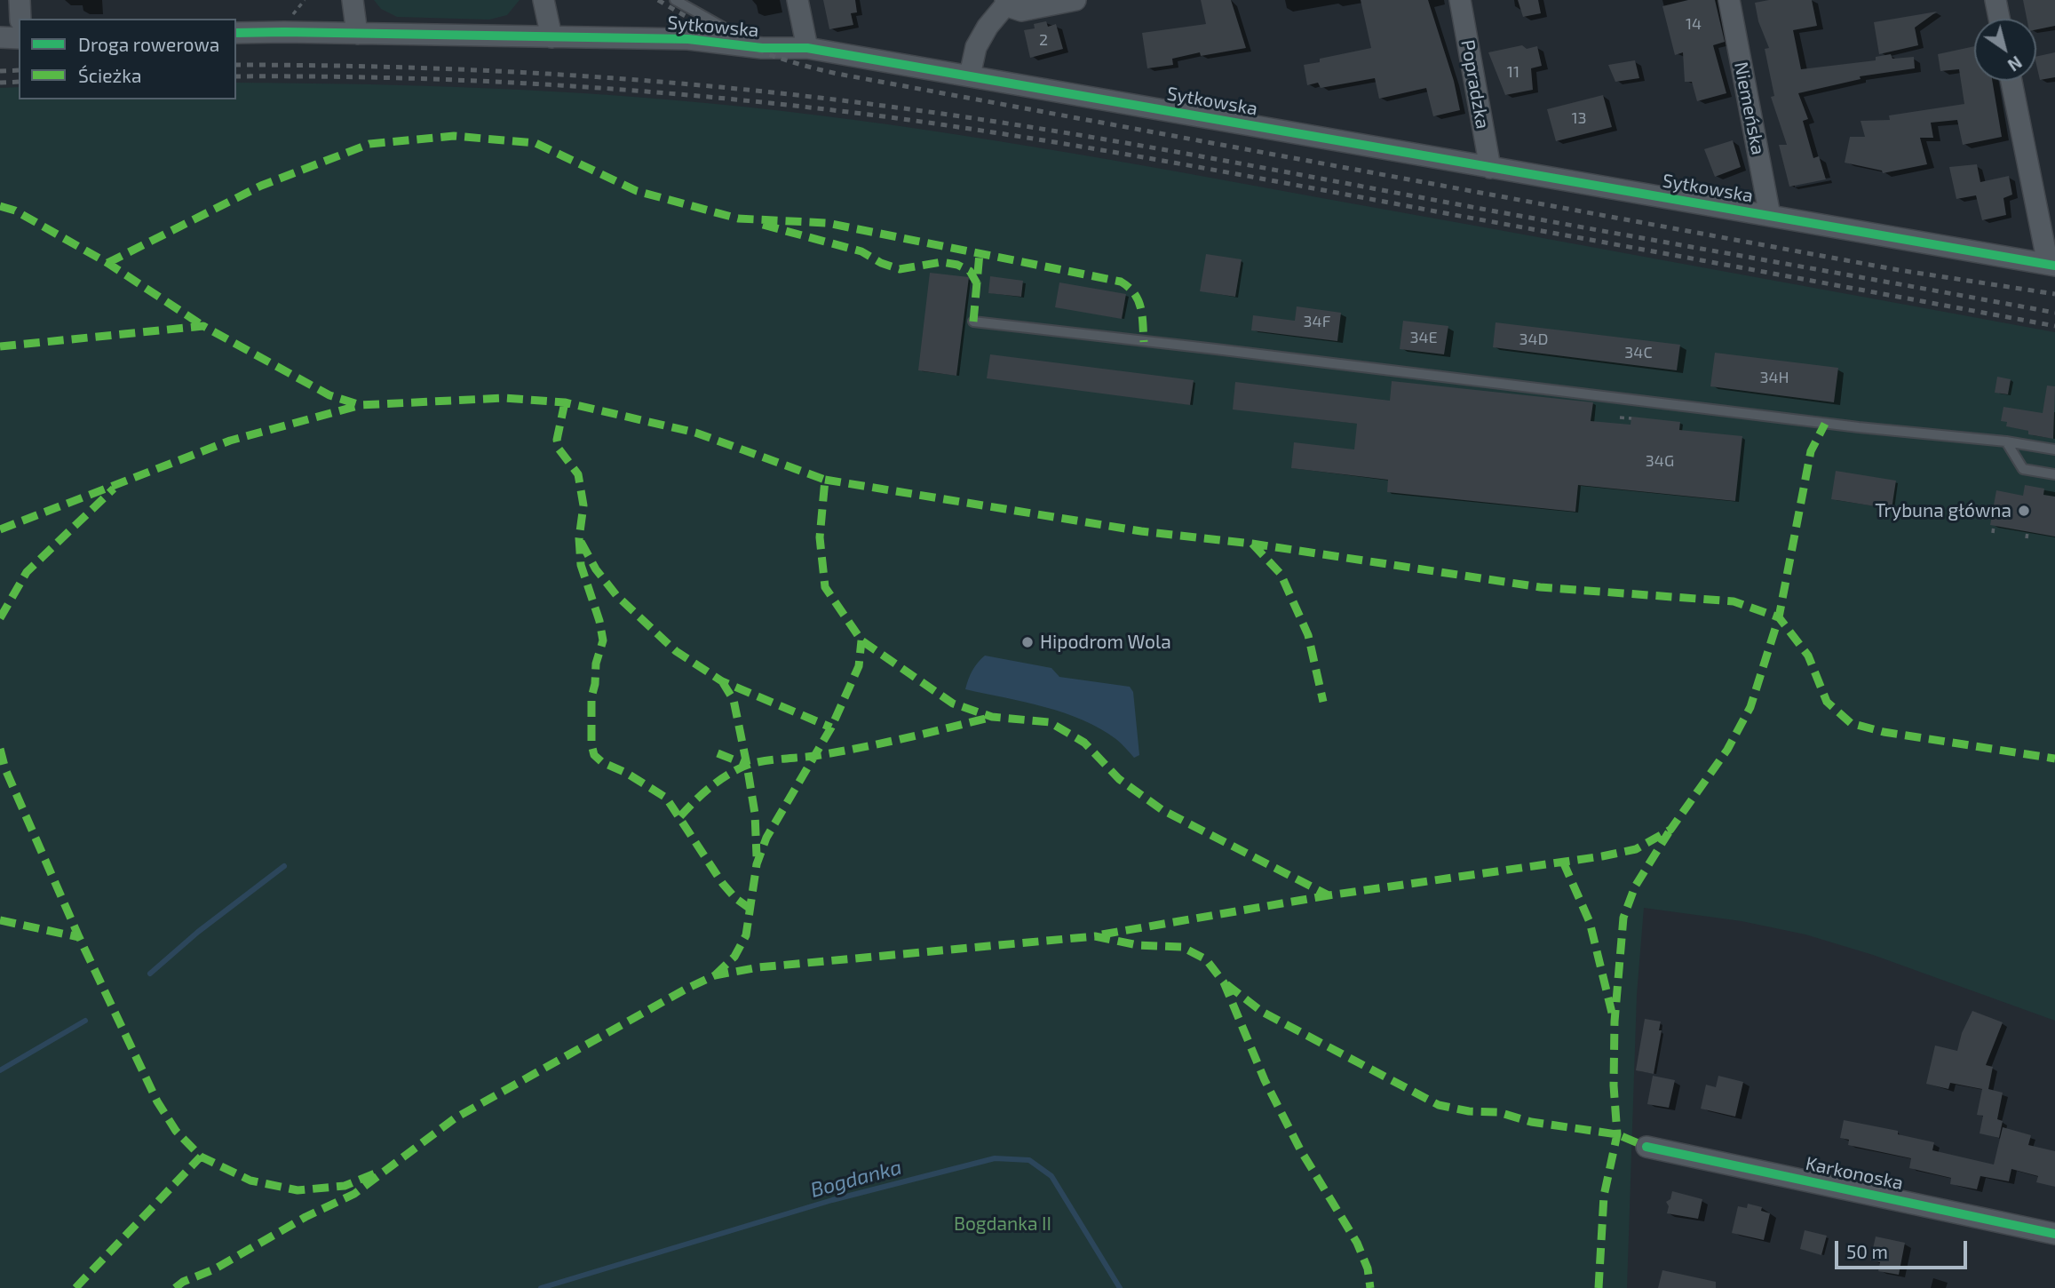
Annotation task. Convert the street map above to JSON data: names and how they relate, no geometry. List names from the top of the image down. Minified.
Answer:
{"streets":{"street":["Sytkowska","Popradzka","Niemeńska","Karkonoska"]},"crossings":[["Sytkowska","Popradzka"],["Sytkowska","Niemeńska"]],"water":["Bogdanka"],"parks":["Bogdanka II"],"places":["Trybuna główna","Hipodrom Wola"],"house_numbers":["14","2","11","13","34F","34E","34D","34C","34H","34G"],"legend":["Droga rowerowa","Ścieżka"],"scale_bar":"50 m","north":"bottom right"}
